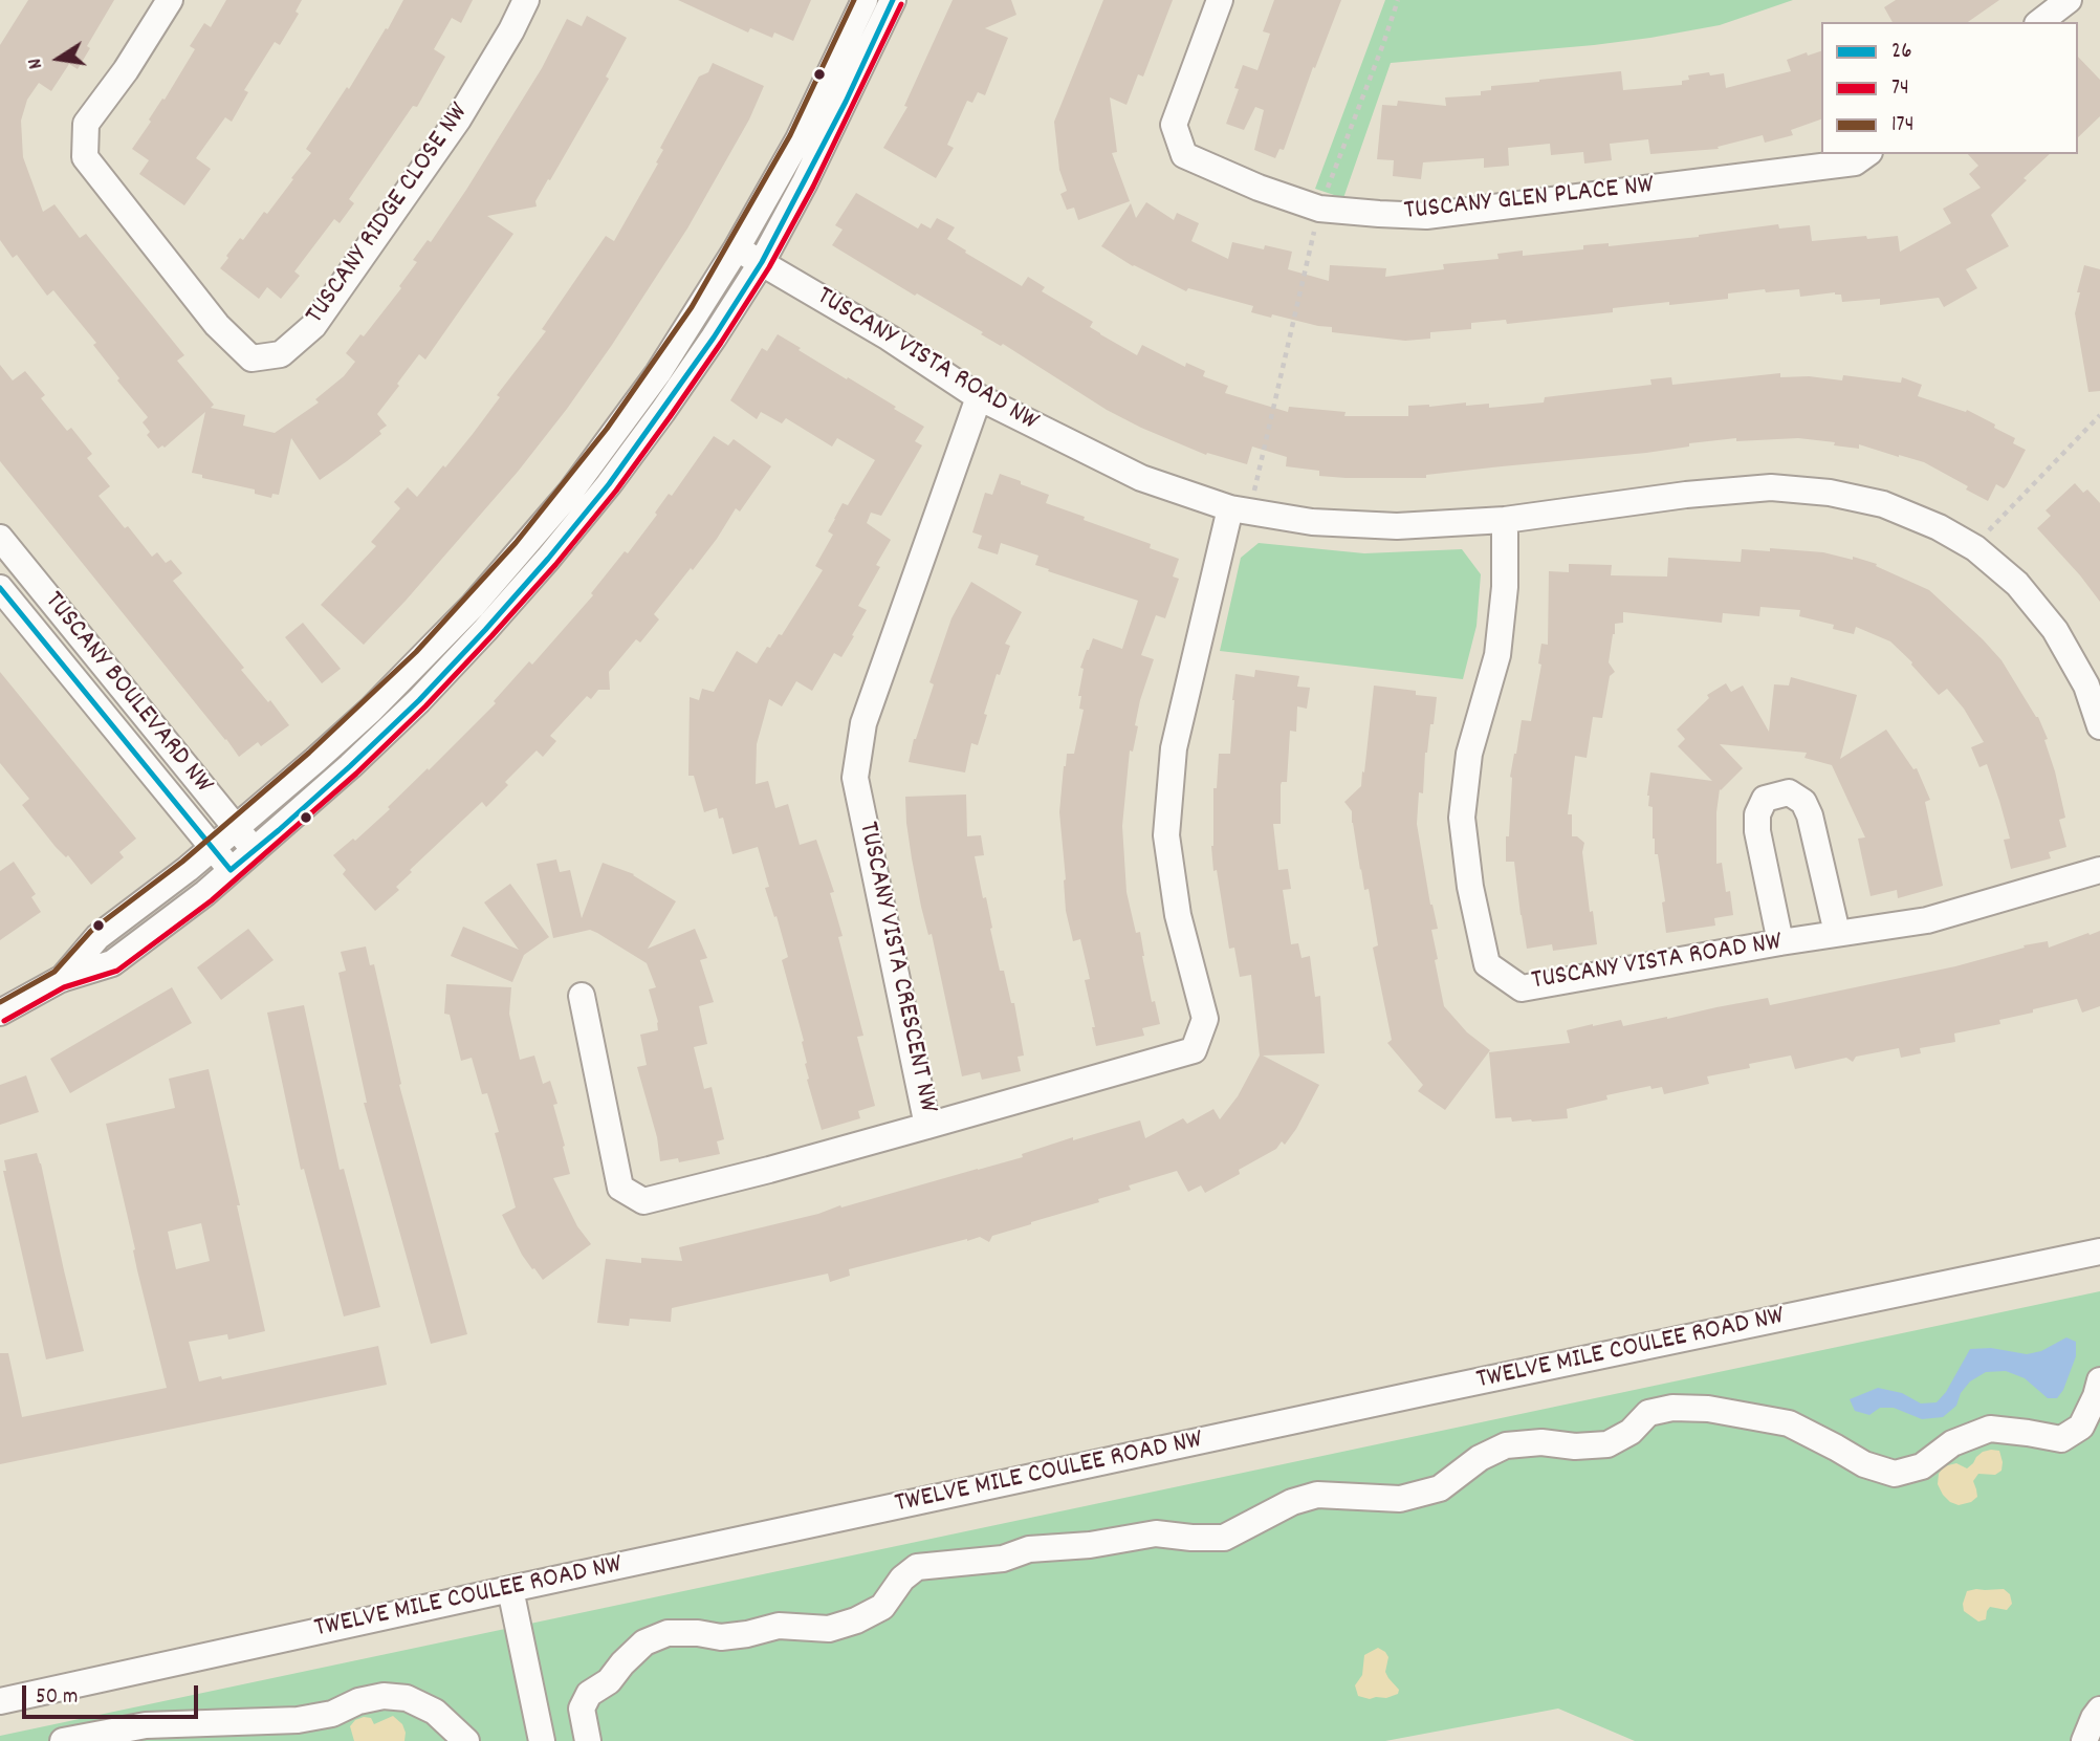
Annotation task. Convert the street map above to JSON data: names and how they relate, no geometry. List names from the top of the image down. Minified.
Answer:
{"streets":{"street":["TUSCANY GLEN PLACE NW","TUSCANY RIDGE CLOSE NW","TUSCANY VISTA ROAD NW","TUSCANY BOULEVARD NW","TUSCANY VISTA CRESCENT NW","TWELVE MILE COULEE ROAD NW"]},"crossings":[["TUSCANY VISTA ROAD NW","TUSCANY VISTA CRESCENT NW"]],"lines":["transit line 26","transit line 174","transit line 74"],"legend":["26","74","174"],"scale_bar":"50 m","north":"left"}
